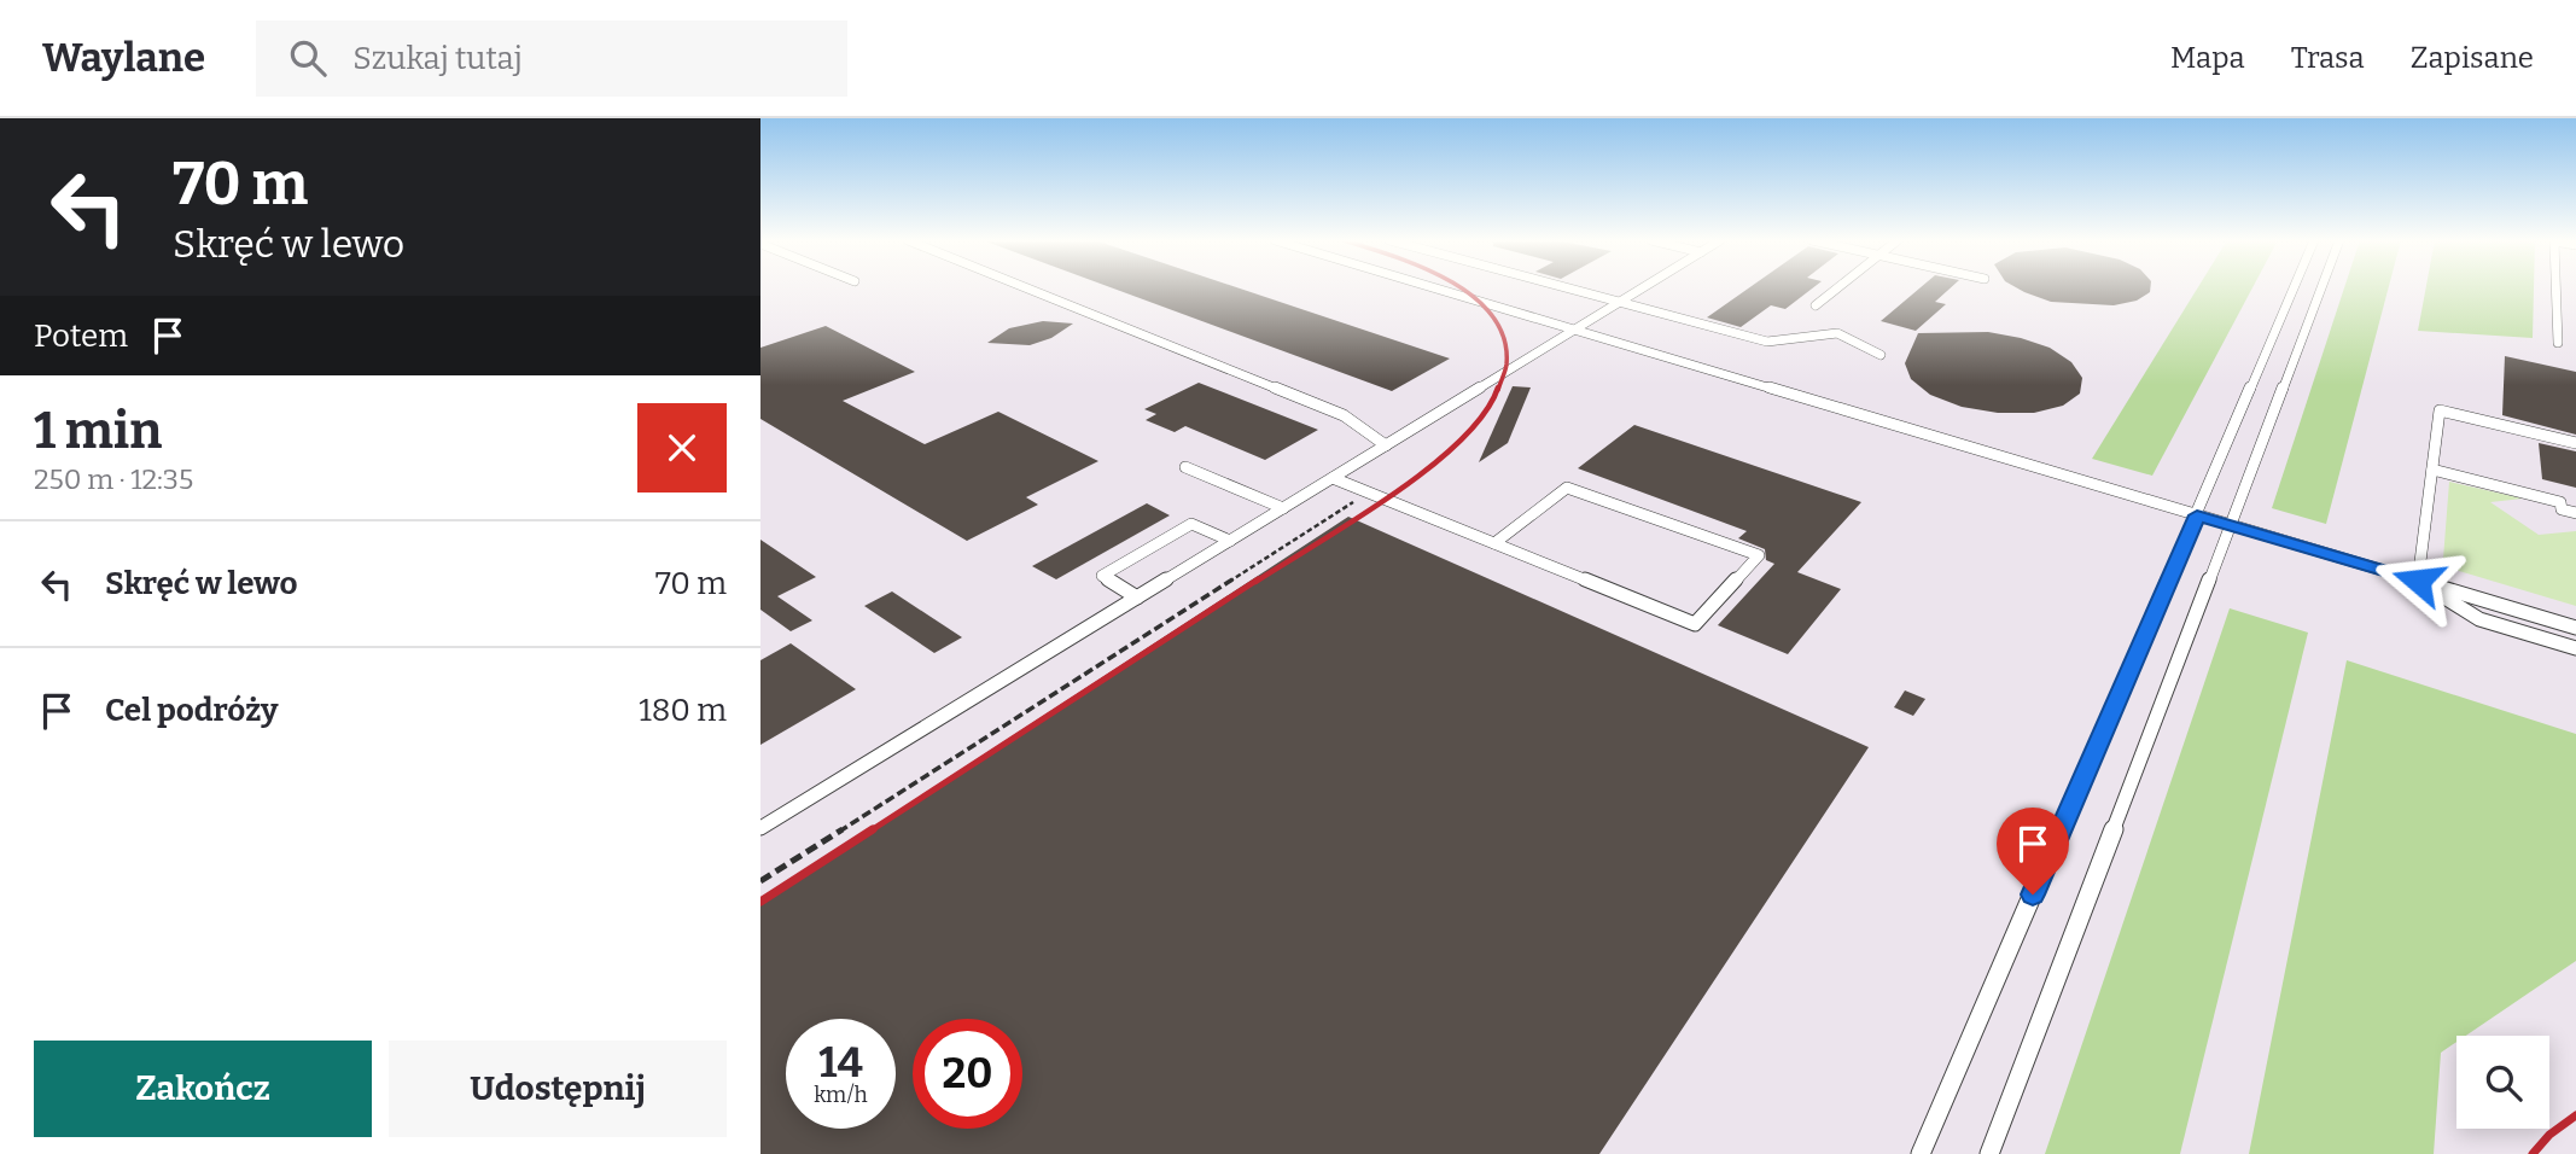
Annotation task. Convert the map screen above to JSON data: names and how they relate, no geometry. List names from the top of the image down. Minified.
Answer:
{"page":{"header":"Waylane","search":"Szukaj tutaj","nav":["Mapa","Trasa","Zapisane"],"turn":["70 m","Skręć w lewo"],"then":"Potem","heading":["1 min","250 m · 12:35"],"list":[{"name":"Skręć w lewo","value":"70 m"},{"name":"Cel podróży","value":"180 m"}],"speed":"14 km/h","limit":"20","buttons":["Zakończ","Udostępnij"]}}
